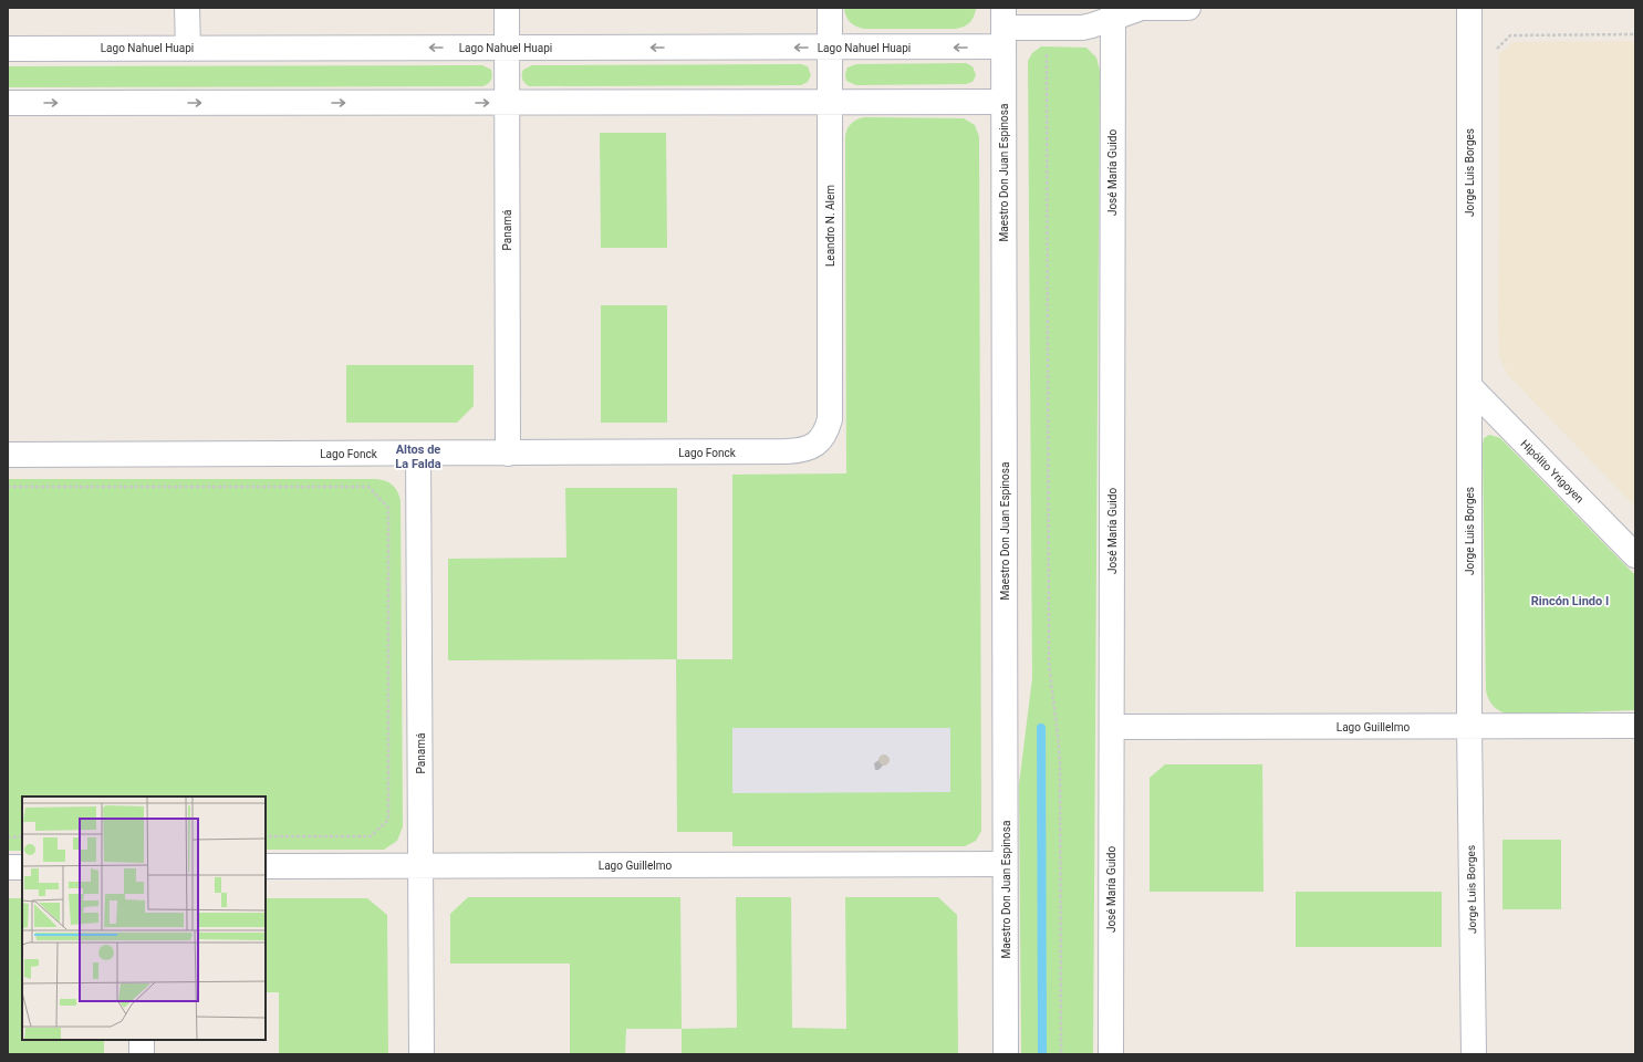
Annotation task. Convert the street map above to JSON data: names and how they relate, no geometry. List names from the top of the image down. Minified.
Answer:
{"streets":{"street":["Lago Nahuel Huapi","Maestro Don Juan Espinosa","José María Guido","Jorge Luis Borges","Leandro N. Alem","Panamá","Lago Fonck","Hipólito Yrigoyen","Lago Guillelmo"]},"crossings":[["Lago Nahuel Huapi","Maestro Don Juan Espinosa"],["Lago Nahuel Huapi","José María Guido"],["Lago Nahuel Huapi","Leandro N. Alem"],["Lago Nahuel Huapi","Panamá"],["Maestro Don Juan Espinosa","Lago Guillelmo"],["José María Guido","Lago Guillelmo"],["Jorge Luis Borges","Hipólito Yrigoyen"],["Jorge Luis Borges","Lago Guillelmo"],["Leandro N. Alem","Lago Fonck"],["Panamá","Lago Fonck"],["Panamá","Lago Guillelmo"]],"districts":["Altos de La Falda","Rincón Lindo I"]}
